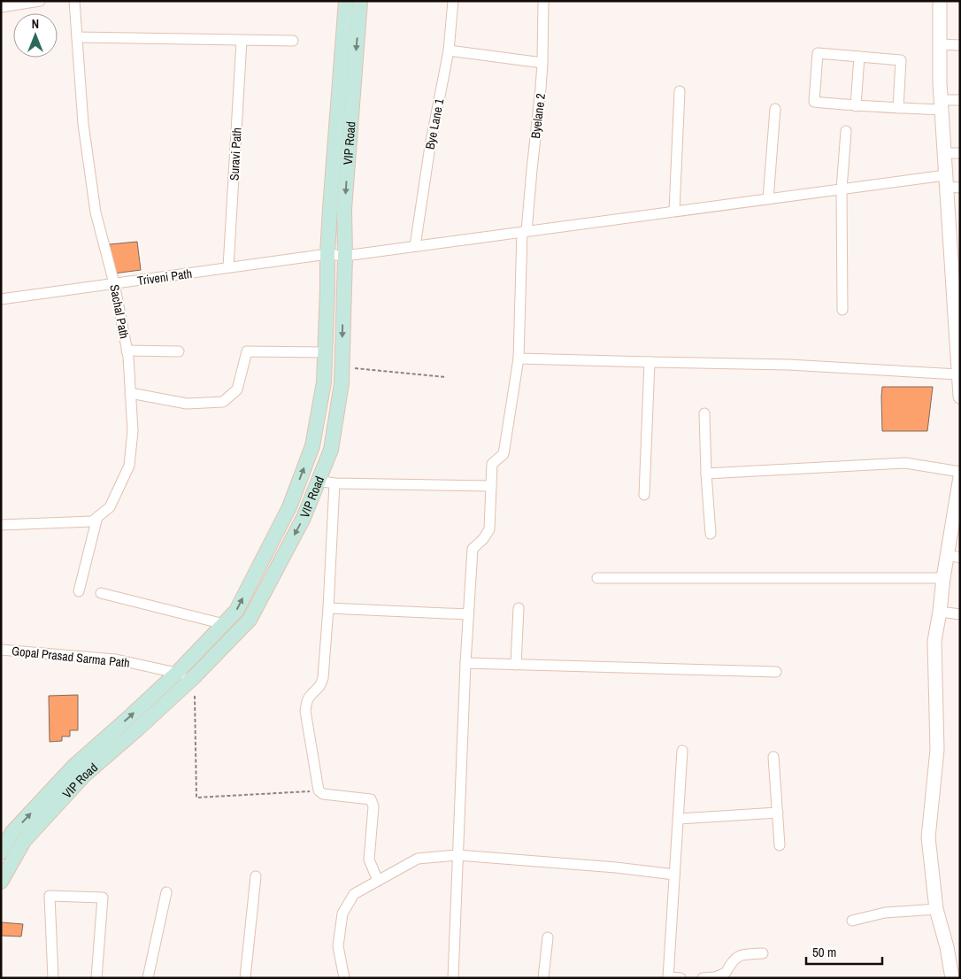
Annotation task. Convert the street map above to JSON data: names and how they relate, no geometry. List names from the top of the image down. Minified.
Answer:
{"streets":{"main road":["VIP Road"],"street":["Byelane 2","Bye Lane 1","Suravi Path","Triveni Path","Sachal Path","Gopal Prasad Sarma Path"]},"crossings":[["Byelane 2","Triveni Path"],["Bye Lane 1","Triveni Path"],["VIP Road","Triveni Path"],["VIP Road","Gopal Prasad Sarma Path"],["Suravi Path","Triveni Path"],["Triveni Path","Sachal Path"]],"scale_bar":"50 m","north":"top"}
